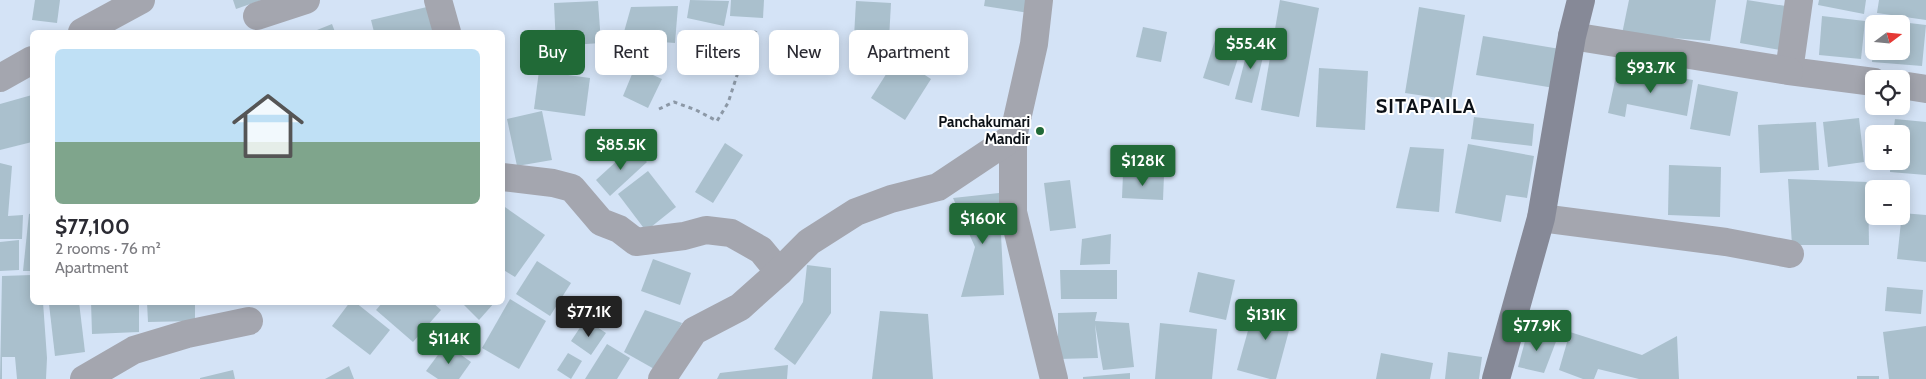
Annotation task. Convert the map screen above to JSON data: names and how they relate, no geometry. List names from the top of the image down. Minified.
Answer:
{"districts":["SITAPAILA"],"places":["Panchakumari Mandir"],"north":"right","page":{"map_buttons":["+","−"],"price":["$55.4K","$93.7K","$85.5K","$128K","$160K","$77.1K","$131K","$77.9K","$114K"],"chip":["Buy","Rent","Filters","New","Apartment"],"list":[{"name":"$77,100","note":"2 rooms · 76 m² · Apartment"}]}}
